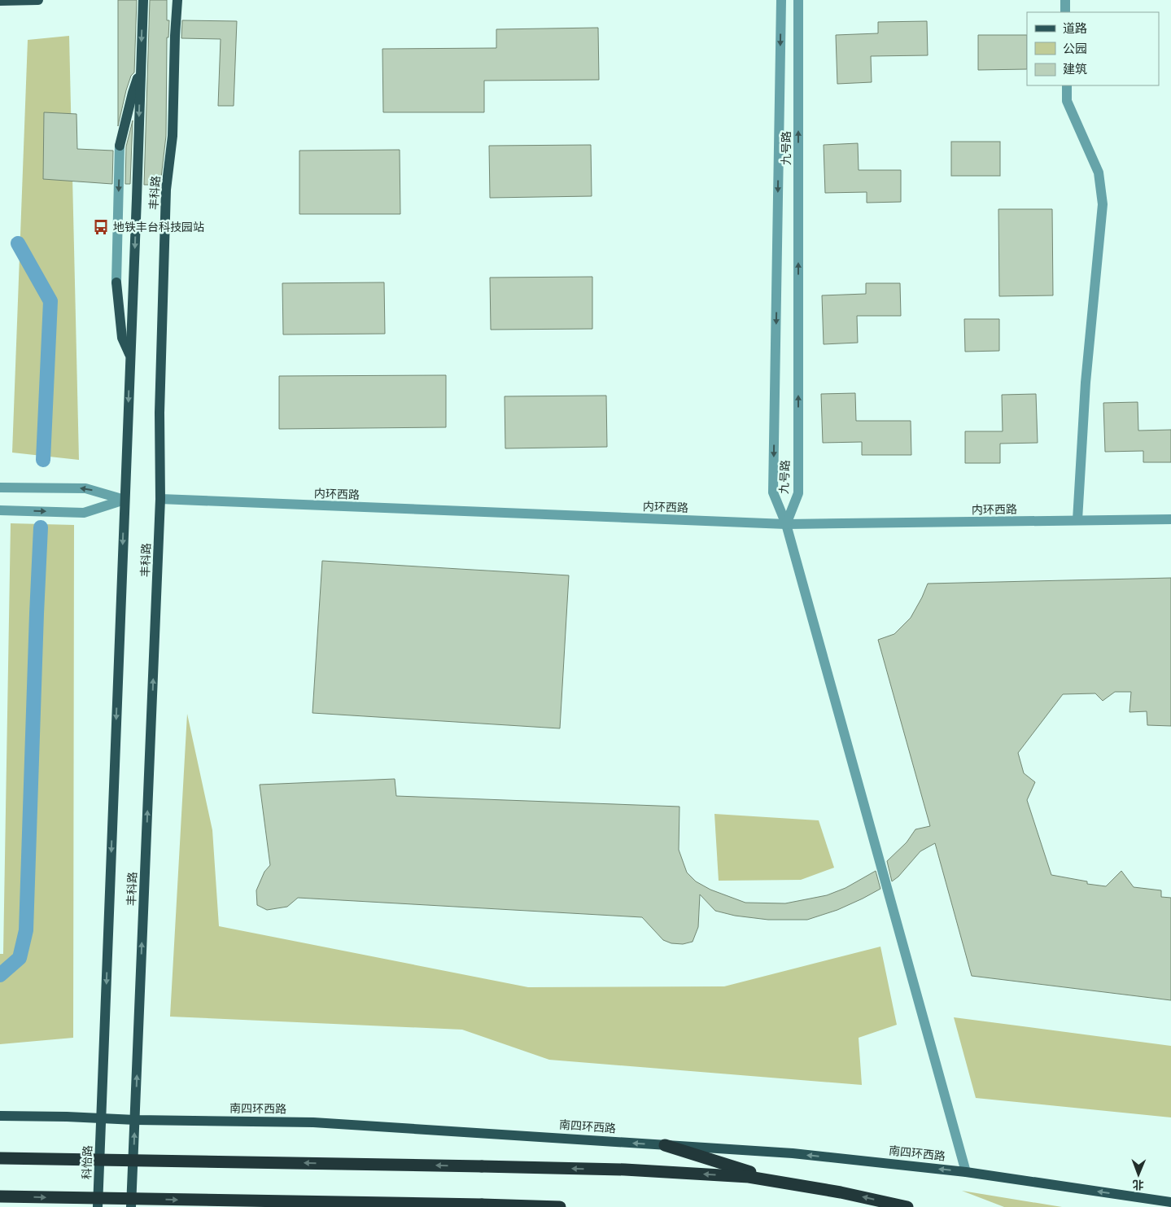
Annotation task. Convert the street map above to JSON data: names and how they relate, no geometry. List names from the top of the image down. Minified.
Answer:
{"streets":{"main road":["丰科路","南四环西路","科怡路"],"street":["九号路","内环西路"]},"crossings":[["九号路","内环西路"],["丰科路","内环西路"],["丰科路","南四环西路"],["丰科路","科怡路"],["南四环西路","科怡路"]],"one_way":["南四环西路"],"places":{"bus stop":["地铁丰台科技园站"]},"legend":["道路","公园","建筑"],"north":"bottom"}
